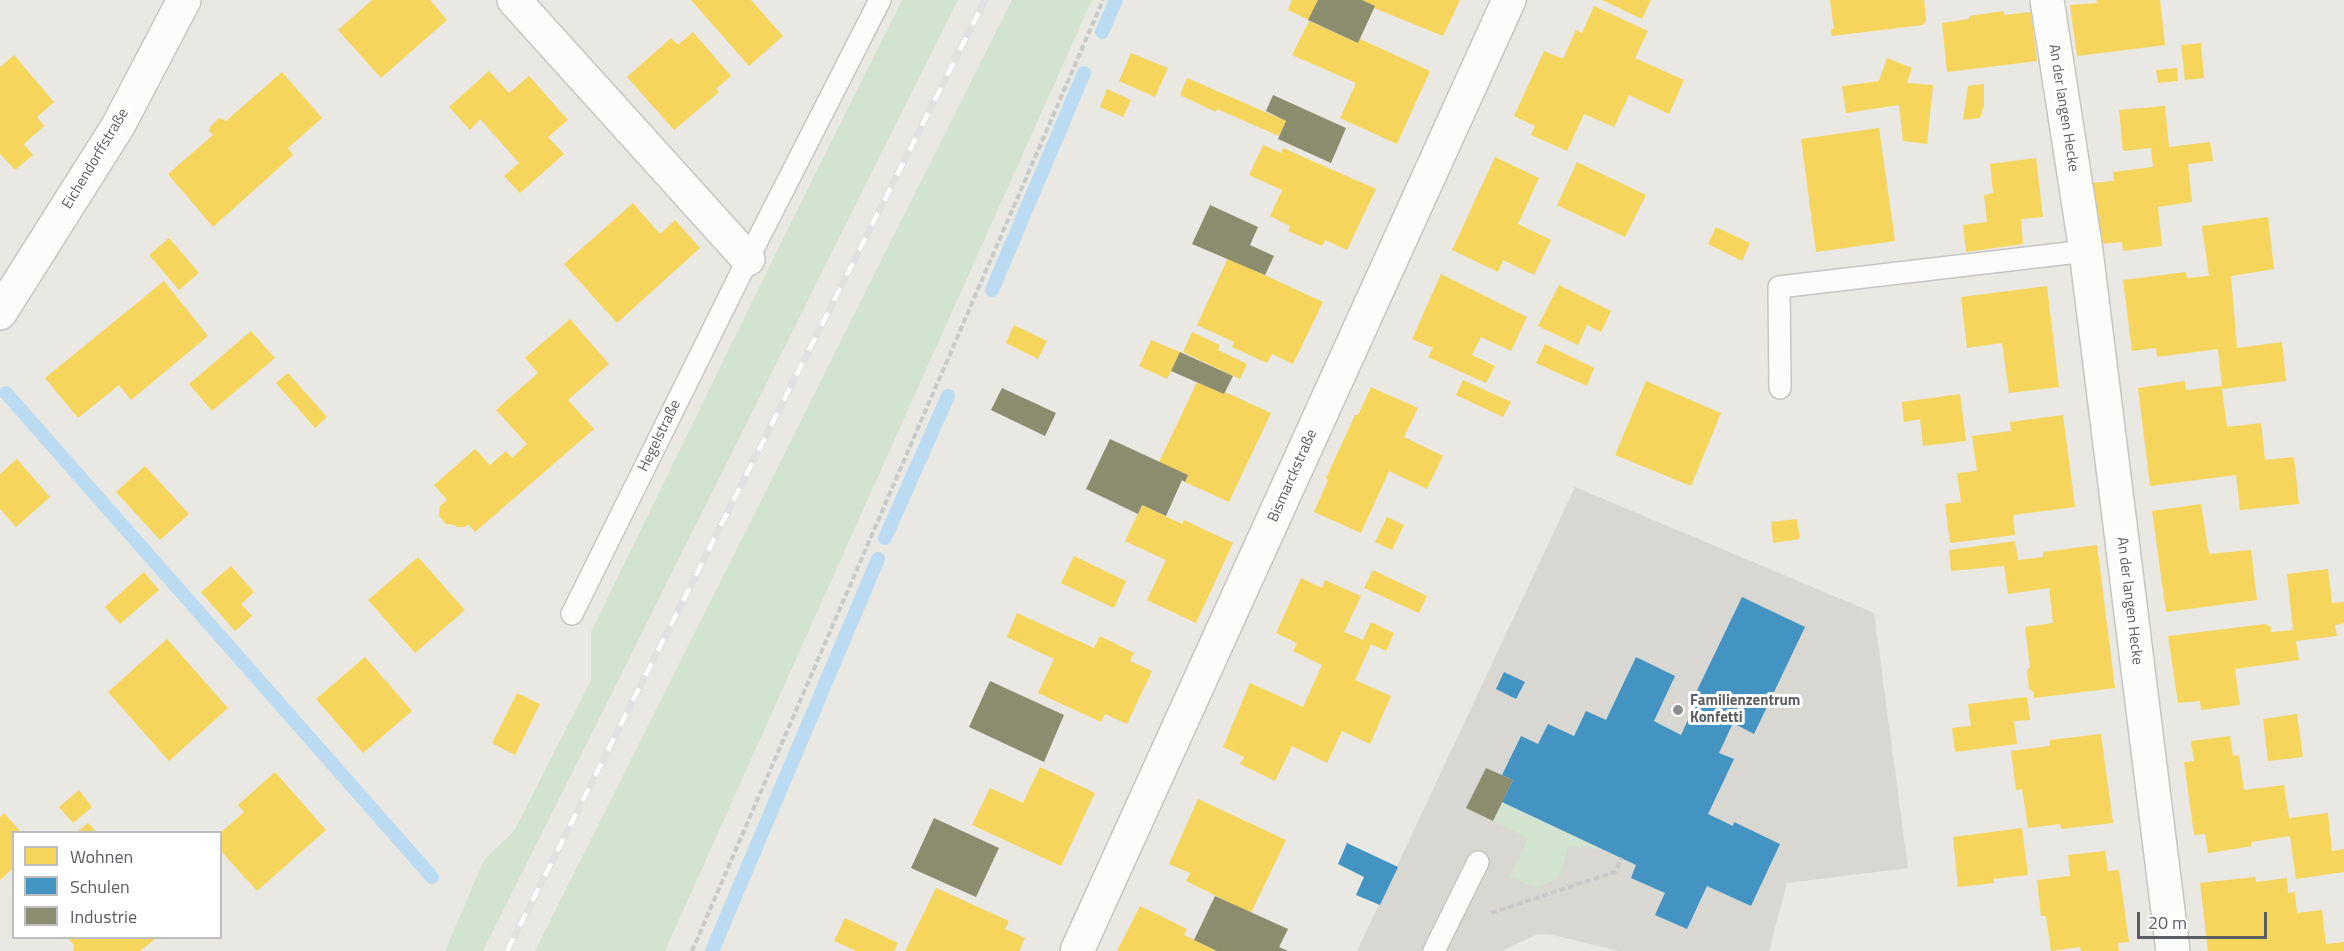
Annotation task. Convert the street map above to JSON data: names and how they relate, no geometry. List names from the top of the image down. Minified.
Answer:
{"streets":{"street":["An der langen Hecke","Eichendorffstraße","Bismarckstraße"],"lane":["Hegelstraße"]},"places":["Familienzentrum Konfetti"],"legend":["Wohnen","Schulen","Industrie"],"scale_bar":"20 m"}
